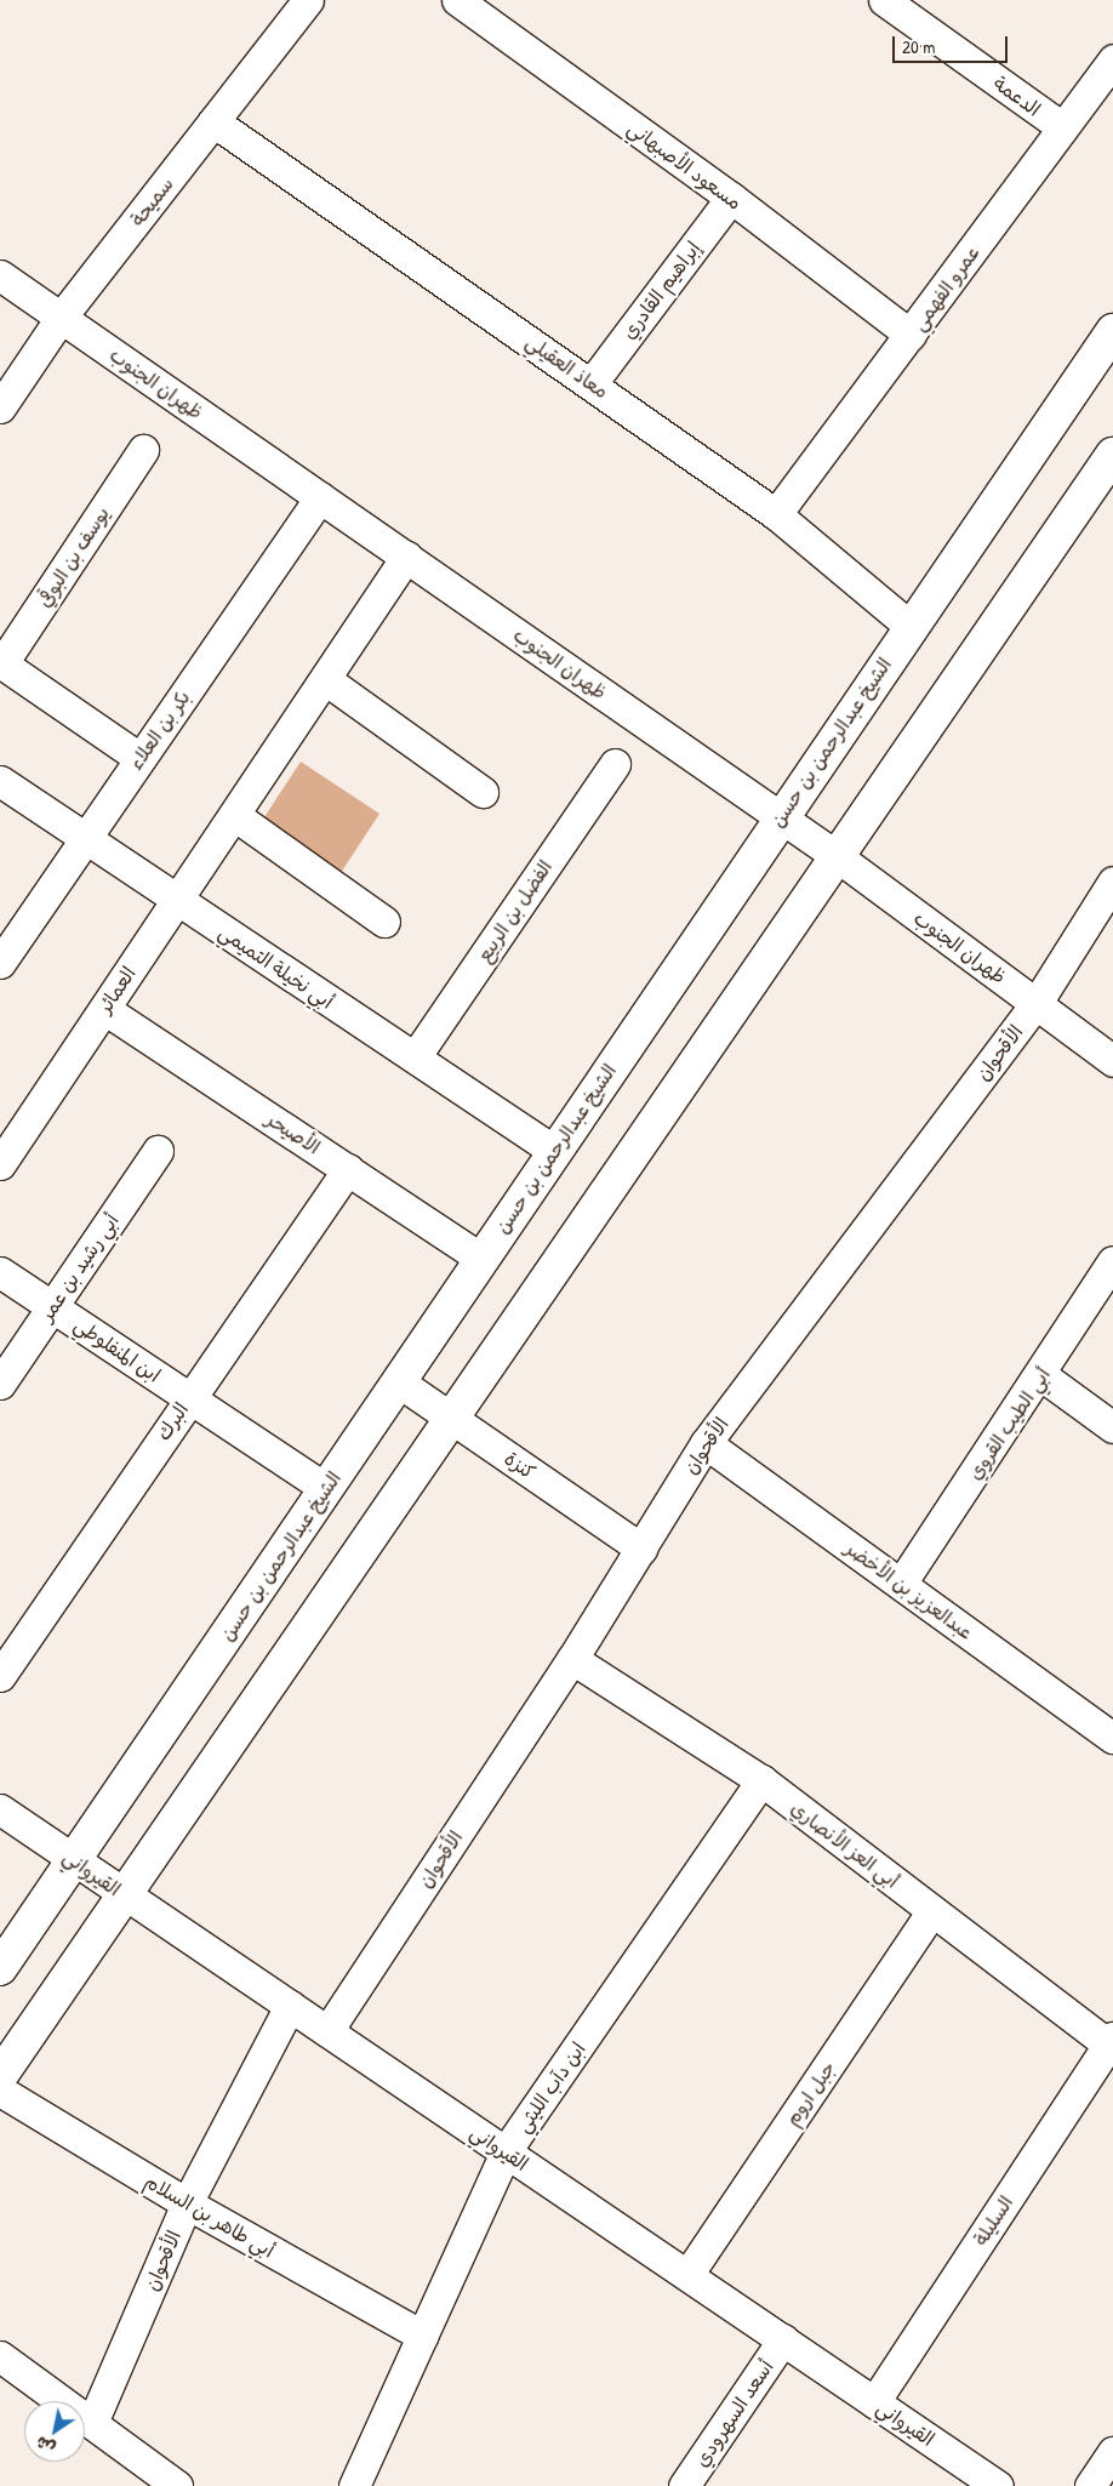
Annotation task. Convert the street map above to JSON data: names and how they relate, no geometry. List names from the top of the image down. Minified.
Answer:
{"streets":{"street":["الدعمة","مسعود الأصبهاني","سميحة","عمرو الفهمي","إبراهيم القادري","معاذ العقيلي","ظهران الجنوب","يوسف بن البوقي","بكر بن العلاء","الشيخ عبدالرحمن بن حسن","الفضل بن الربيع","أبي نخيلة التميمي","العمائر","الأقحوان","الأصيحر","أبي رشيد بن عمر","ابن المنفلوطي","البرك","أبي الطيب القروي","كنزة","عبدالعزيز بن الأخضر","أبي العز الأنصاري","القيرواني","ابن دآب الليثي","جبل اروم","أبي طاهر بن السلام","السليلة","أسعد السهرودي"]},"crossings":[["الدعمة","عمرو الفهمي"],["مسعود الأصبهاني","عمرو الفهمي"],["مسعود الأصبهاني","إبراهيم القادري"],["سميحة","معاذ العقيلي"],["سميحة","ظهران الجنوب"],["عمرو الفهمي","معاذ العقيلي"],["إبراهيم القادري","معاذ العقيلي"],["معاذ العقيلي","الشيخ عبدالرحمن بن حسن"],["ظهران الجنوب","بكر بن العلاء"],["ظهران الجنوب","الشيخ عبدالرحمن بن حسن"],["ظهران الجنوب","العمائر"],["ظهران الجنوب","الأقحوان"],["بكر بن العلاء","أبي نخيلة التميمي"],["الشيخ عبدالرحمن بن حسن","أبي نخيلة التميمي"],["الشيخ عبدالرحمن بن حسن","الأصيحر"],["الشيخ عبدالرحمن بن حسن","ابن المنفلوطي"],["الشيخ عبدالرحمن بن حسن","كنزة"],["الشيخ عبدالرحمن بن حسن","القيرواني"],["الفضل بن الربيع","أبي نخيلة التميمي"],["أبي نخيلة التميمي","العمائر"],["العمائر","الأصيحر"],["الأقحوان","كنزة"],["الأقحوان","عبدالعزيز بن الأخضر"],["الأقحوان","أبي العز الأنصاري"],["الأقحوان","القيرواني"],["الأقحوان","أبي طاهر بن السلام"],["الأصيحر","البرك"],["أبي رشيد بن عمر","ابن المنفلوطي"],["ابن المنفلوطي","البرك"],["أبي الطيب القروي","عبدالعزيز بن الأخضر"],["أبي العز الأنصاري","ابن دآب الليثي"],["أبي العز الأنصاري","جبل اروم"],["أبي العز الأنصاري","السليلة"],["القيرواني","ابن دآب الليثي"],["القيرواني","جبل اروم"],["القيرواني","السليلة"],["القيرواني","أسعد السهرودي"],["ابن دآب الليثي","أبي طاهر بن السلام"]],"scale_bar":"20 m","north":"bottom left"}
